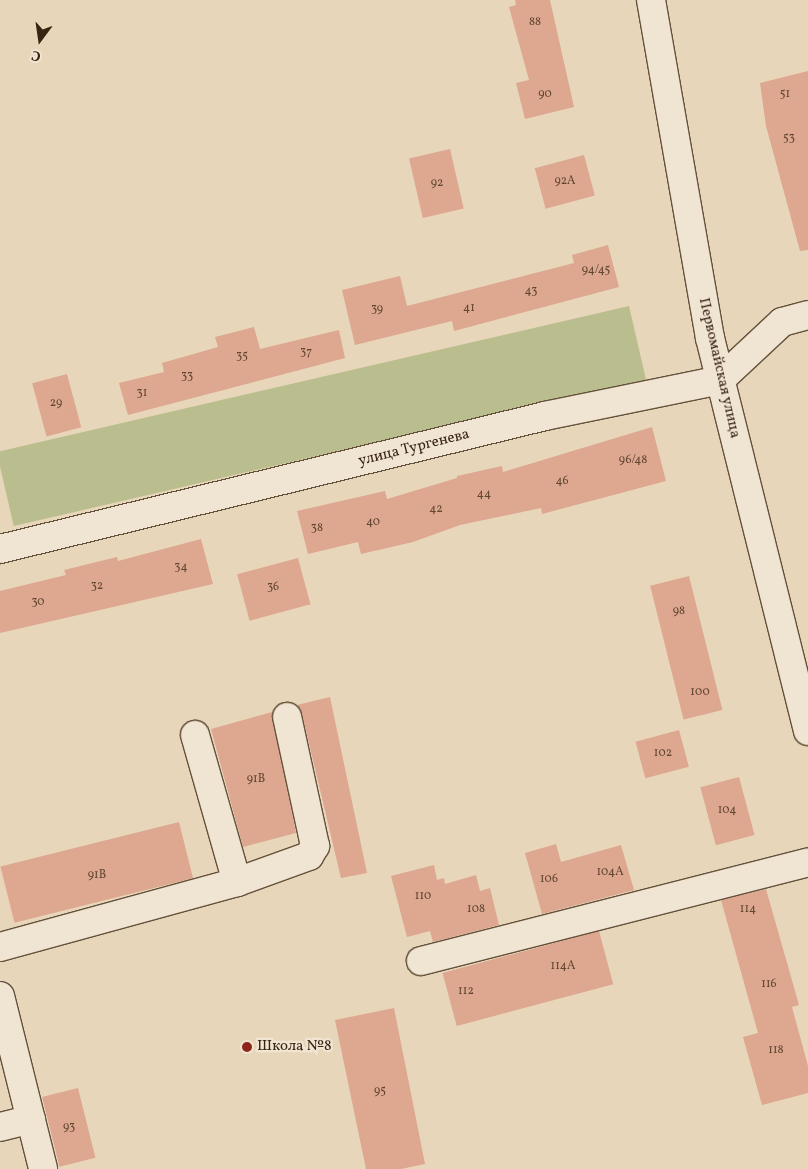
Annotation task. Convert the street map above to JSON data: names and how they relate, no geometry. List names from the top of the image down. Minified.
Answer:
{"streets":{"street":["Первомайская улица","улица Тургенева"]},"crossings":[["Первомайская улица","улица Тургенева"]],"places":["Школа №8"],"house_numbers":["88","90","51","53","92А","92","94/45","43","41","39","37","35","33","31","29","96/48","46","44","42","40","38","34","32","36","30","98","100","102","91В","104","104А","91В","106","110","108","114","114А","116","112","118","95","93"],"north":"bottom"}
